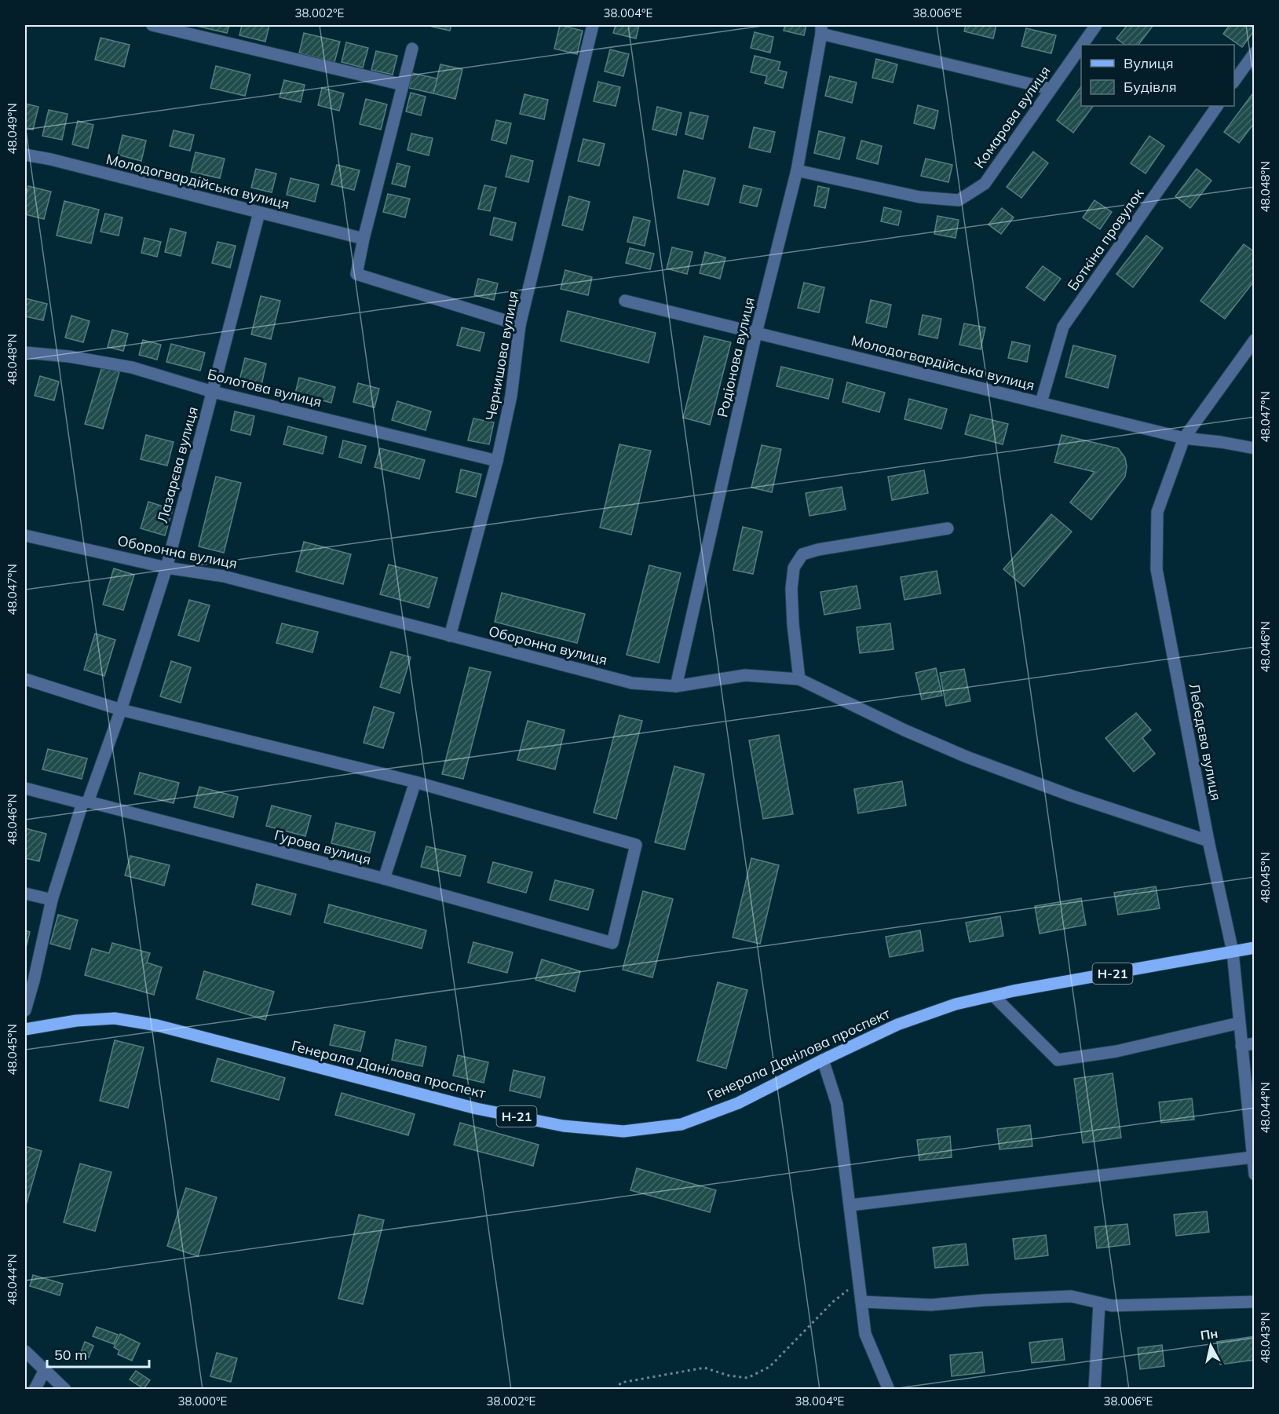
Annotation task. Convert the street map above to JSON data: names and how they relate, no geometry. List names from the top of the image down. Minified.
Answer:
{"streets":{"main road":["Н-21","Генерала Данілова проспект"],"street":["Комарова вулиця","Молодогвардійська вулиця","Боткіна провулок","Чернишова вулиця","Родіонова вулиця","Болотова вулиця","Лазарєва вулиця","Оборонна вулиця","Лебедєва вулиця","Гурова вулиця"]},"crossings":[["Комарова вулиця","Родіонова вулиця"],["Молодогвардійська вулиця","Боткіна провулок"],["Молодогвардійська вулиця","Родіонова вулиця"],["Молодогвардійська вулиця","Лазарєва вулиця"],["Молодогвардійська вулиця","Лебедєва вулиця"],["Чернишова вулиця","Болотова вулиця"],["Чернишова вулиця","Оборонна вулиця"],["Родіонова вулиця","Оборонна вулиця"],["Болотова вулиця","Лазарєва вулиця"],["Лазарєва вулиця","Оборонна вулиця"],["Лазарєва вулиця","Гурова вулиця"],["Лебедєва вулиця","Генерала Данілова проспект"]],"legend":["Вулиця","Будівля"],"scale_bar":"50 m","north":"top","coordinates":["38.002°E","38.004°E","38.006°E","48.049°N","48.048°N","48.047°N","48.046°N","48.045°N","48.044°N","48.043°N","38.000°E"]}
